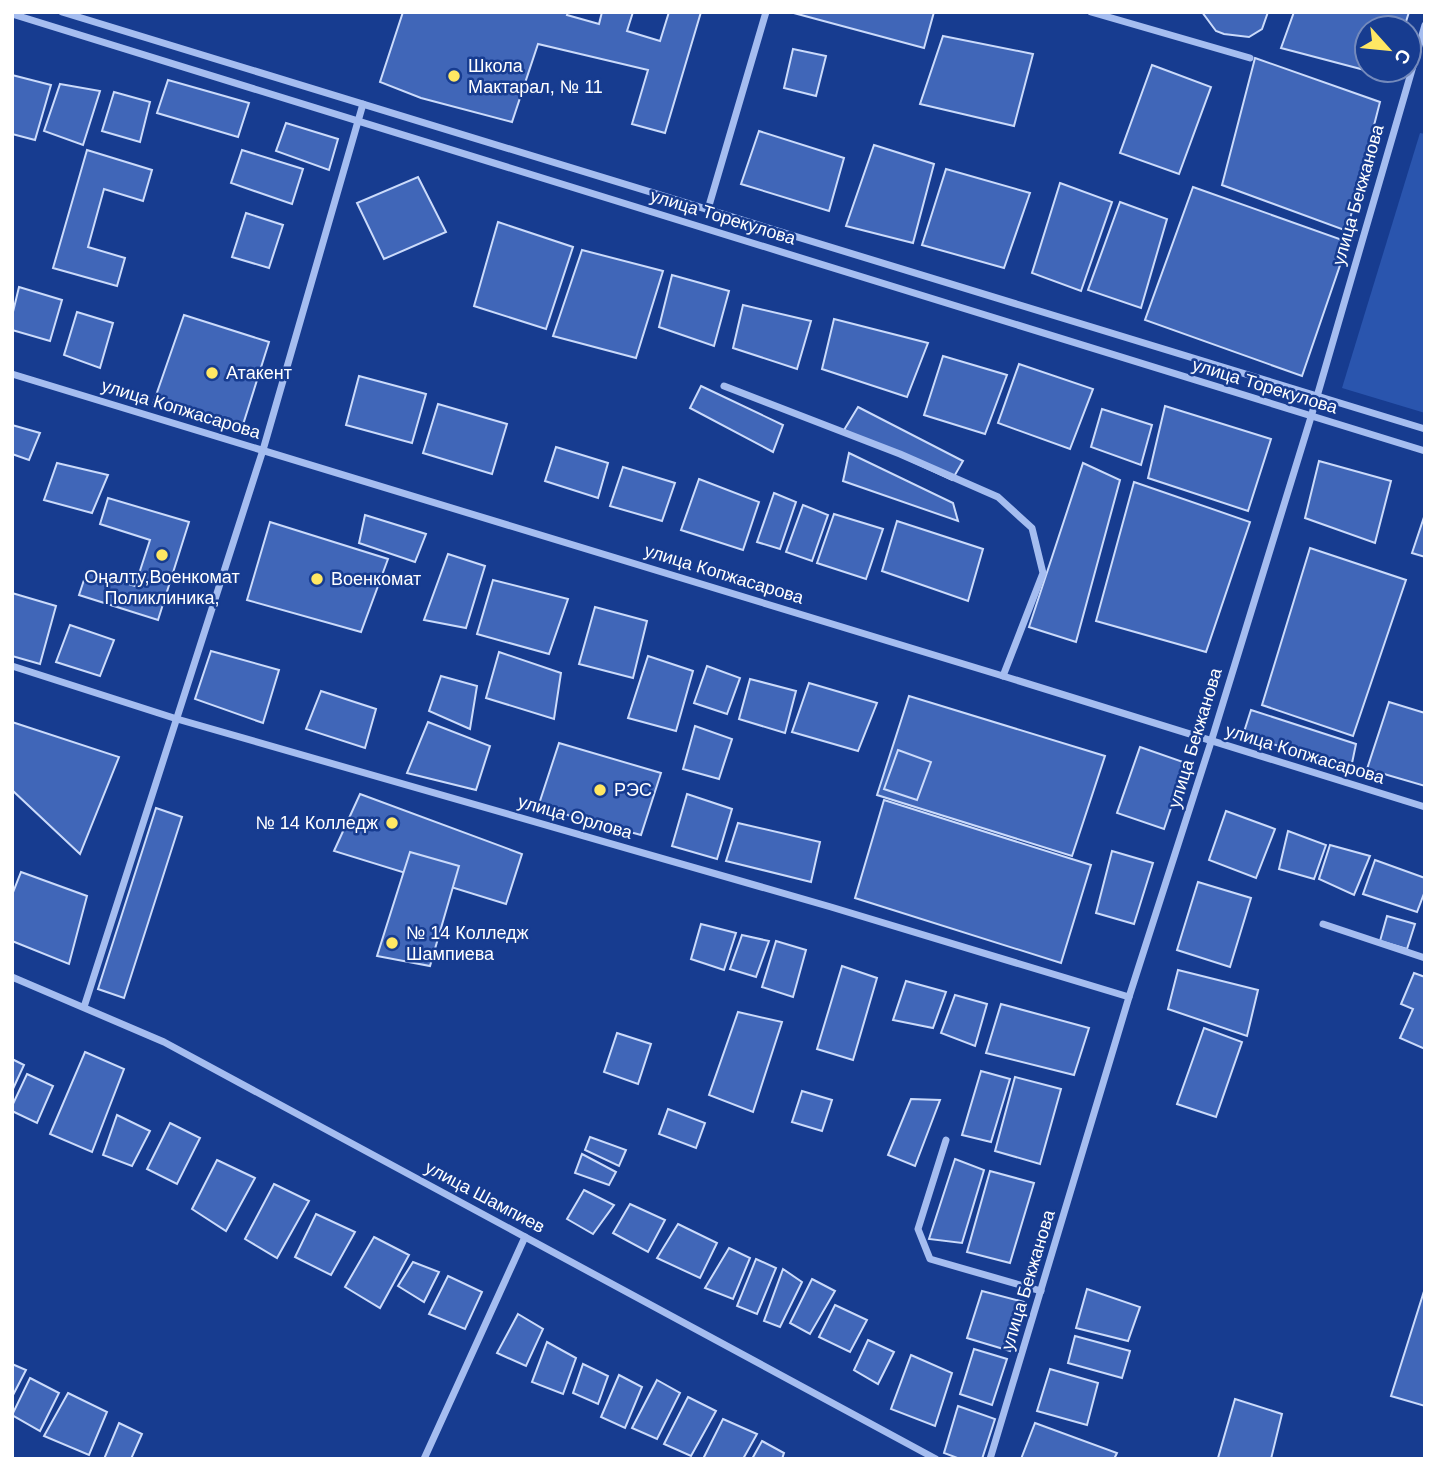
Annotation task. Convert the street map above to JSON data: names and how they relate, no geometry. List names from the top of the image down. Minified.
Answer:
{"streets":{"street":["улица Бекжанова","улица Торекулова","улица Копжасарова","улица Орлова","улица Шампиев"]},"crossings":[["улица Бекжанова","улица Торекулова"],["улица Бекжанова","улица Копжасарова"],["улица Бекжанова","улица Орлова"]],"places":["Школа Мактарал, № 11","Атакент","Оңалту,Военкомат Поликлиника,","Военкомат","РЭС","№ 14 Колледж","№ 14 Колледж Шампиева"],"north":"bottom right"}
